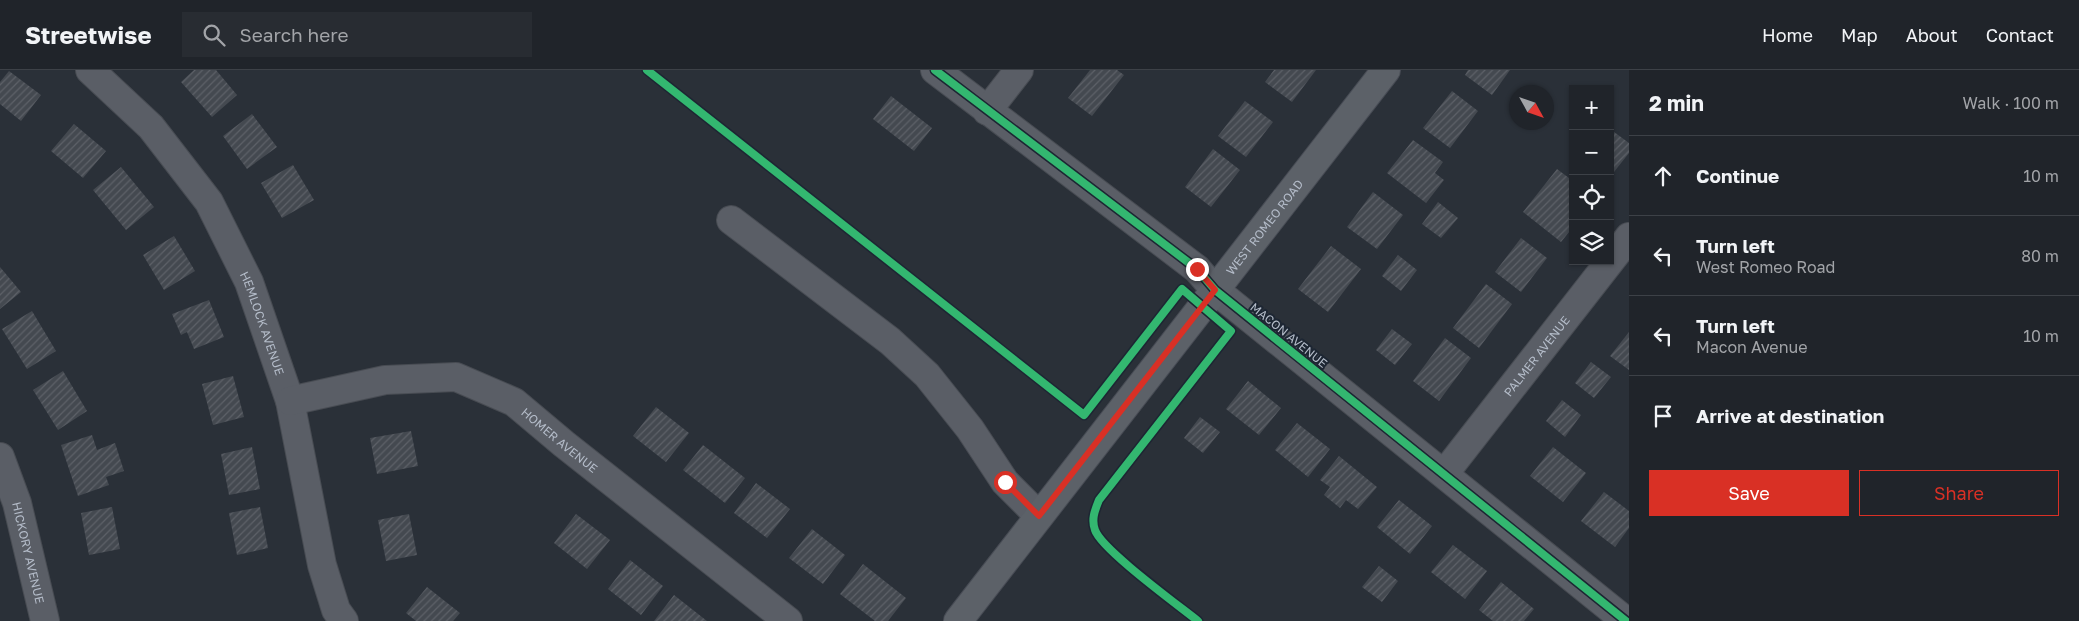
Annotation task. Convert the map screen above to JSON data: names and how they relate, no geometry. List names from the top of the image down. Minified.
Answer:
{"streets":{"main road":["WEST ROMEO ROAD"],"street":["HEMLOCK AVENUE","MACON AVENUE","PALMER AVENUE","HOMER AVENUE","HICKORY AVENUE"]},"crossings":[["WEST ROMEO ROAD","MACON AVENUE"],["HEMLOCK AVENUE","HOMER AVENUE"],["MACON AVENUE","PALMER AVENUE"]],"north":"bottom right","page":{"header":"Streetwise","search":"Search here","nav":["Home","Map","About","Contact"],"heading":["2 min","Walk · 100 m"],"map_buttons":["+","−"],"list":[["Continue","10 m"],["Turn left","West Romeo Road","80 m"],["Turn left","Macon Avenue","10 m"],"Arrive at destination"],"buttons":["Save","Share"]}}
